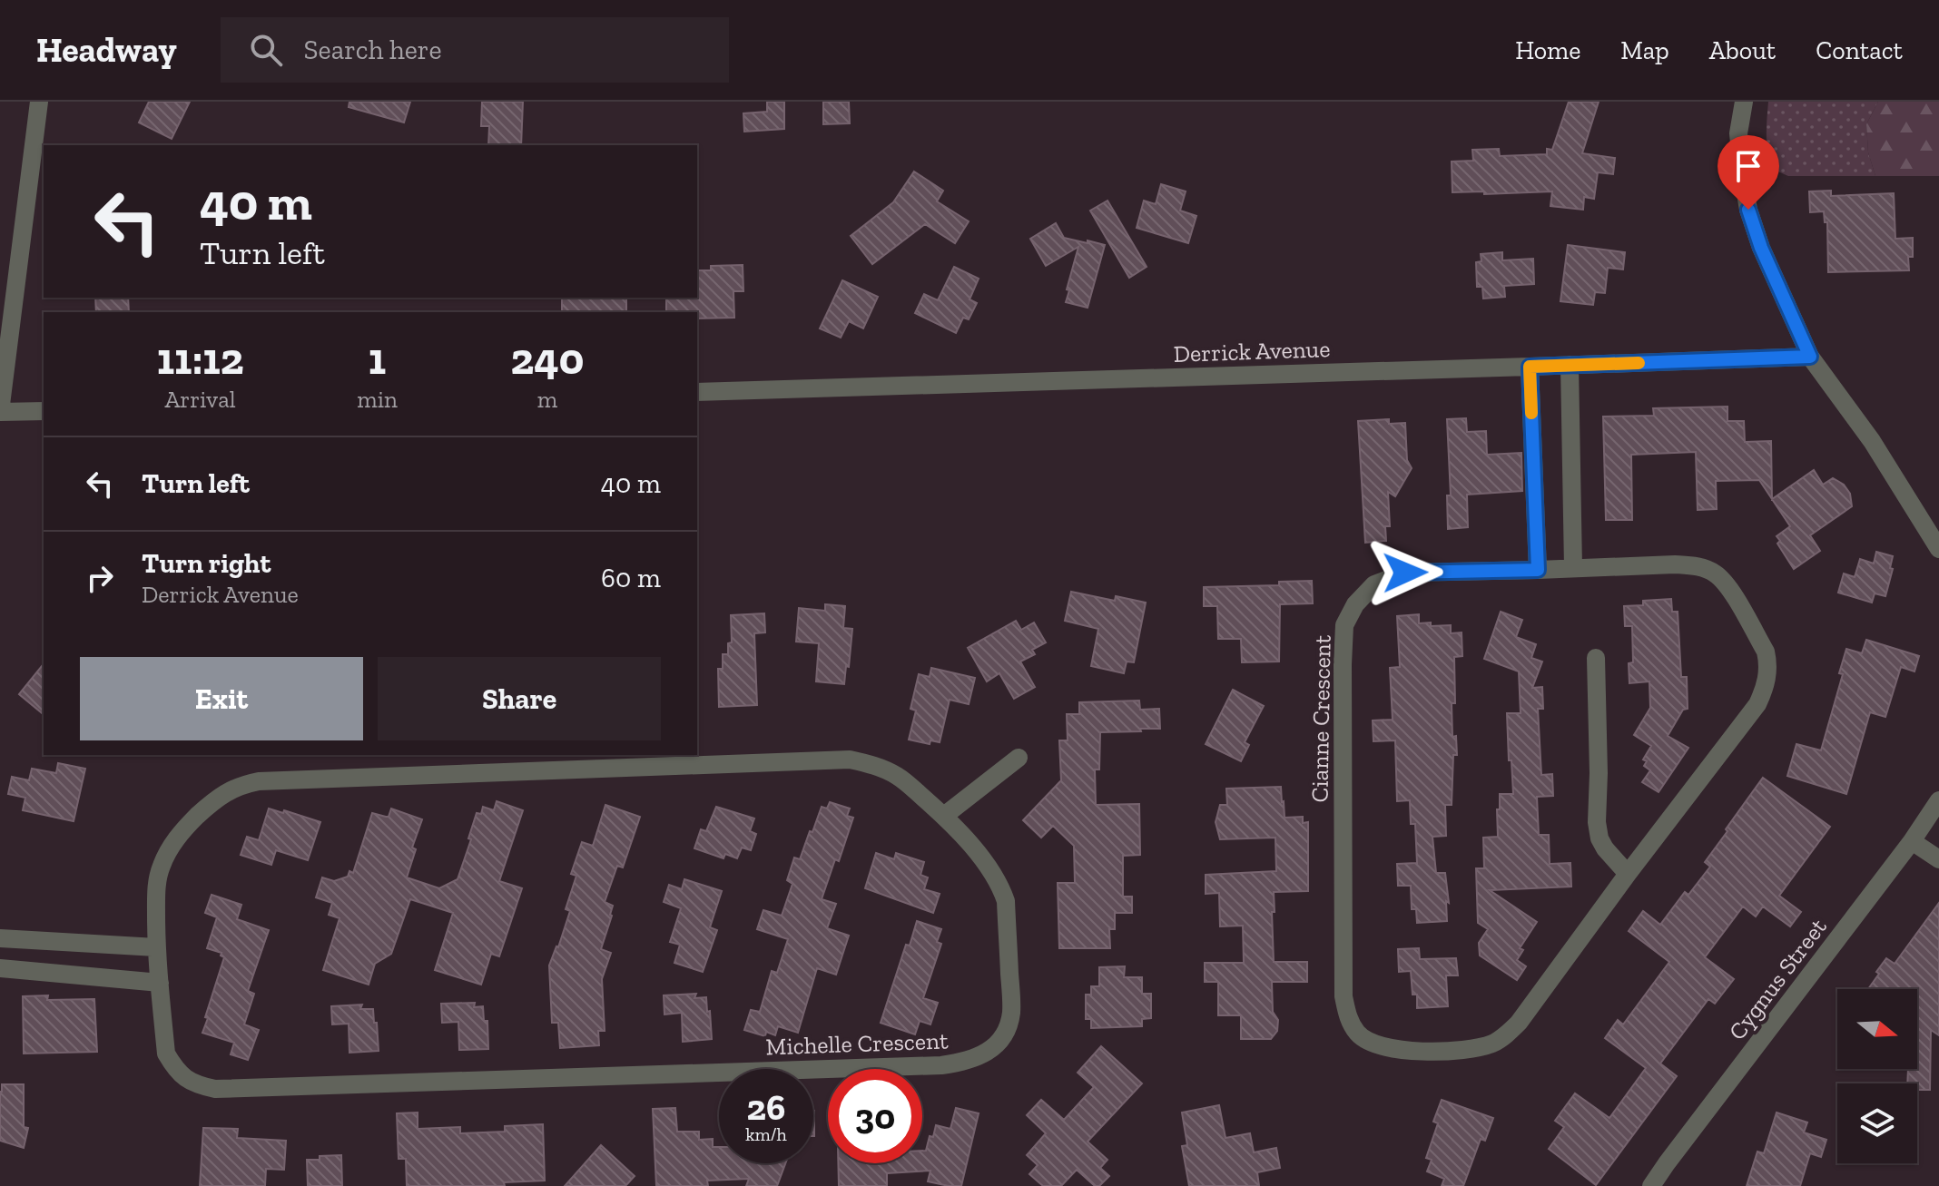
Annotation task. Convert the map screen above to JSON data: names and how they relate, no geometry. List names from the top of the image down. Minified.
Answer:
{"streets":{"street":["Derrick Avenue","Cianne Crescent","Cygnus Street","Michelle Crescent"]},"north":"right","page":{"header":"Headway","search":"Search here","nav":["Home","Map","About","Contact"],"turn":["40 m","Turn left"],"eta":["11:12","Arrival","1","min","240","m"],"list":[{"name":"Turn left","value":"40 m"},{"name":"Turn right","note":"Derrick Avenue","value":"60 m"}],"buttons":["Exit","Share"],"speed":"26 km/h","limit":"30"}}
